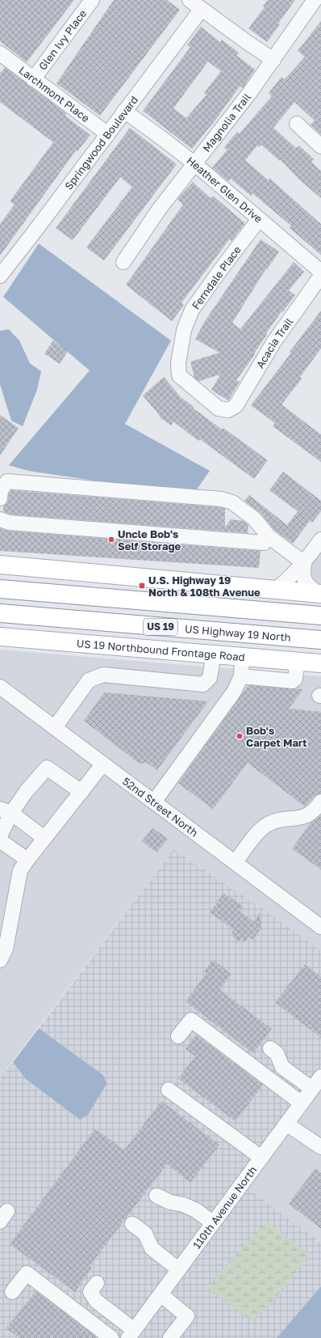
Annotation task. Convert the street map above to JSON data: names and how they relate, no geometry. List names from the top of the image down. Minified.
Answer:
{"streets":{"main road":["US 19","US Highway 19 North","US 19 Northbound Frontage Road"],"street":["Glen Ivy Place","Larchmont Place","Magnolia Trail","Springwood Boulevard","Heather Glen Drive","Ferndale Place","Acacia Trail","52nd Street North","110th Avenue North"]},"crossings":[["Glen Ivy Place","Larchmont Place"],["Larchmont Place","Springwood Boulevard"],["Magnolia Trail","Heather Glen Drive"],["Springwood Boulevard","Heather Glen Drive"],["Heather Glen Drive","Ferndale Place"],["Ferndale Place","Acacia Trail"]],"places":{"other":["Uncle Bob's Self Storage","Bob's Carpet Mart"],"transit":["U.S. Highway 19 North & 108th Avenue"]}}
